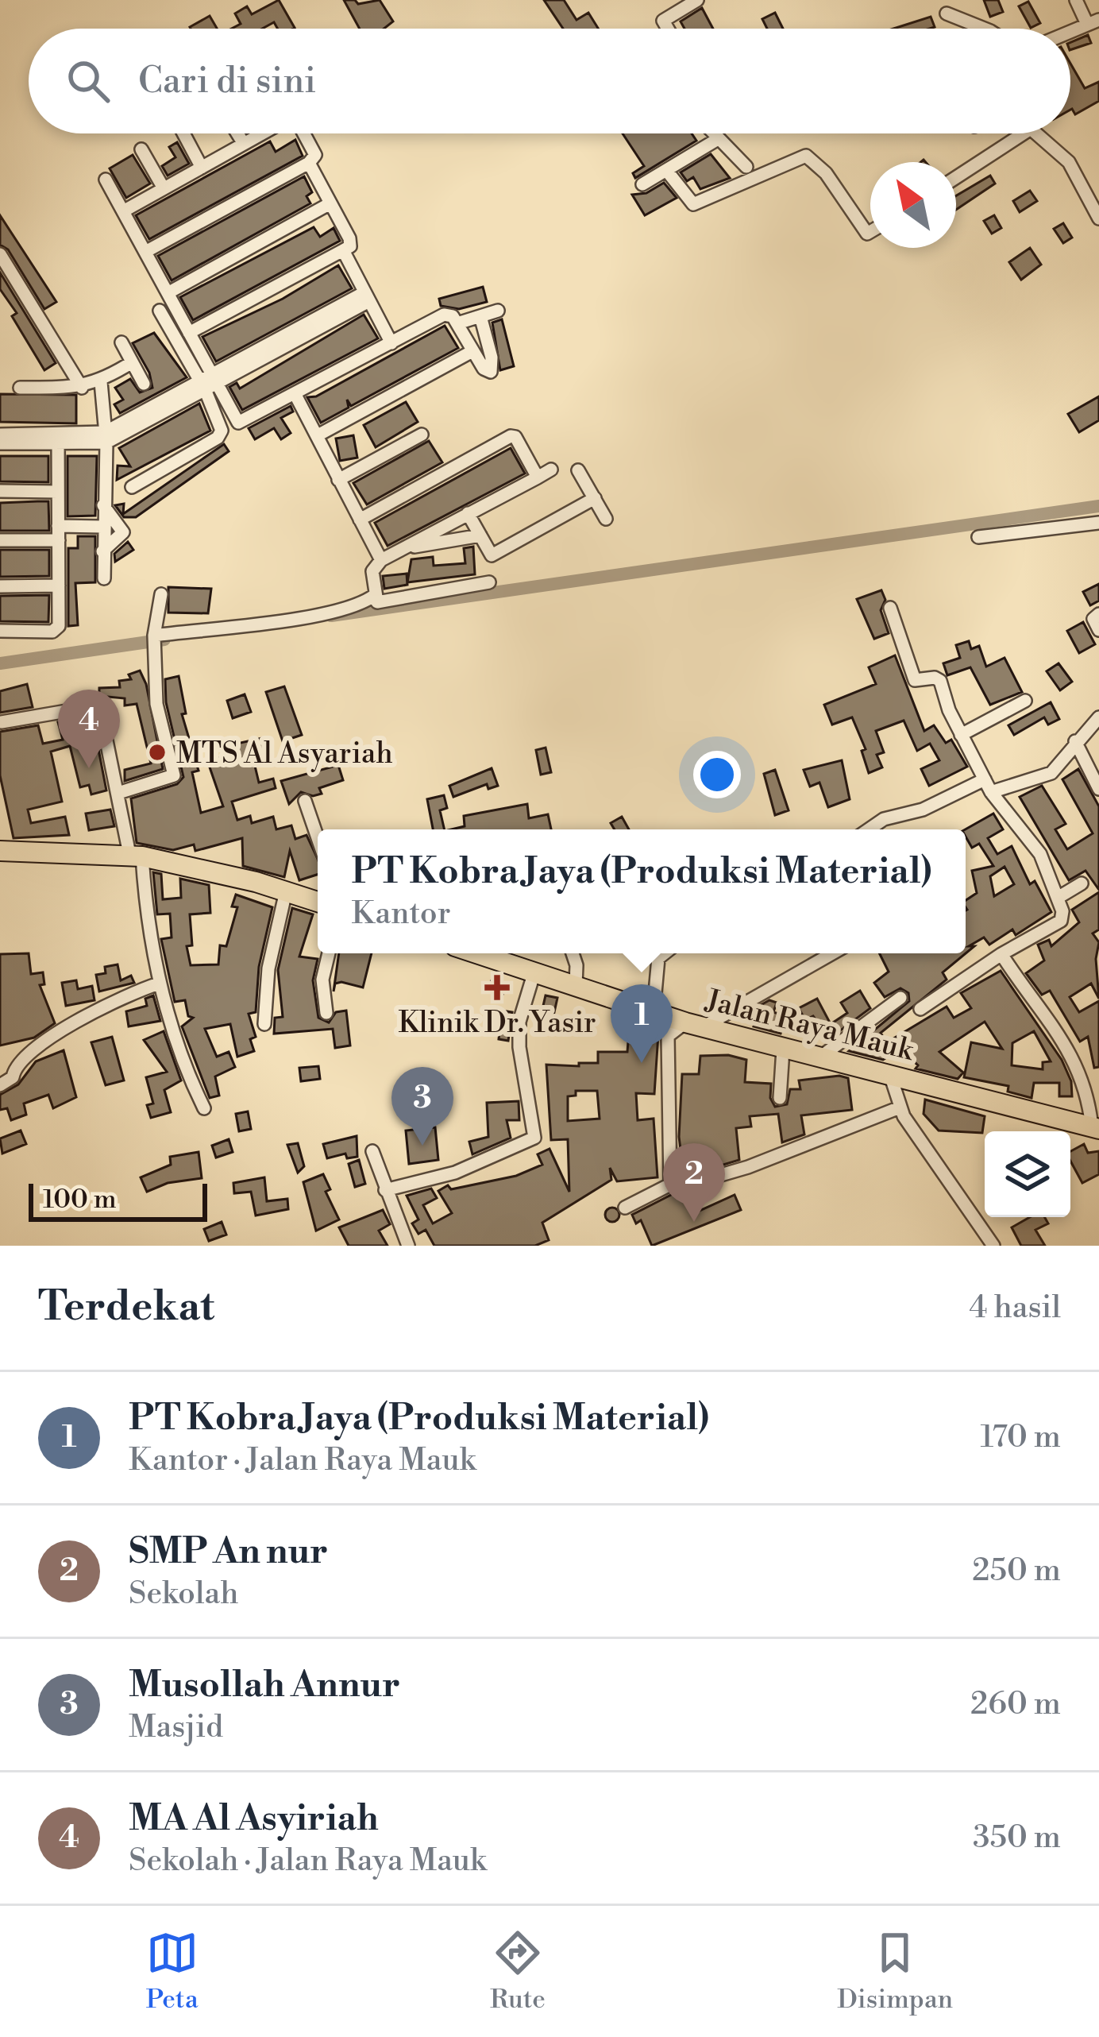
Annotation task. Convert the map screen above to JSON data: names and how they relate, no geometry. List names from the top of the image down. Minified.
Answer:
{"streets":{"main road":["Jalan Raya Mauk"]},"places":{"other":["MTS Al Asyariah"],"health":["Klinik Dr. Yasir"]},"scale_bar":"100 m","north":"top left","page":{"search":"Cari di sini","pins":["4","1","3","2"],"popup":["PT Kobra Jaya (Produksi Material)","Kantor"],"scale":"100 m","heading":["Terdekat","4 hasil"],"list":[{"mark":"1","name":"PT Kobra Jaya (Produksi Material)","note":"Kantor · Jalan Raya Mauk","value":"170 m"},{"mark":"2","name":"SMP An nur","note":"Sekolah","value":"250 m"},{"mark":"3","name":"Musollah Annur","note":"Masjid","value":"260 m"},{"mark":"4","name":"MA Al Asyiriah","note":"Sekolah · Jalan Raya Mauk","value":"350 m"}],"nav":["Peta","Rute","Disimpan"]}}
